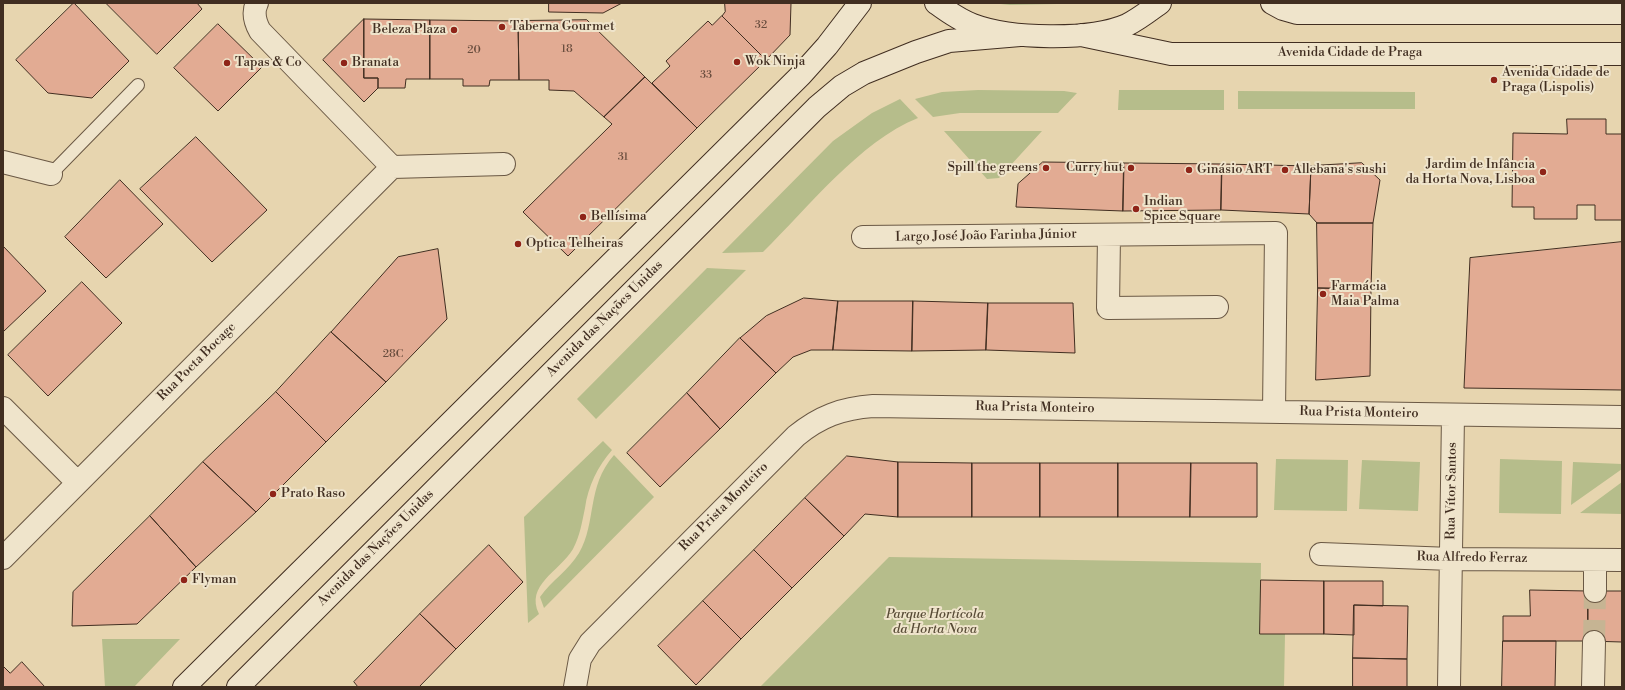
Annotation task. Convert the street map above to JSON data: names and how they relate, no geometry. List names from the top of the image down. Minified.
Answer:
{"streets":{"street":["Avenida Cidade de Praga","Largo José João Farinha Júnior","Avenida das Nações Unidas","Rua Poeta Bocage","Rua Prista Monteiro","Rua Vítor Santos","Rua Alfredo Ferraz"]},"crossings":[["Largo José João Farinha Júnior","Rua Prista Monteiro"],["Rua Prista Monteiro","Rua Vítor Santos"],["Rua Vítor Santos","Rua Alfredo Ferraz"]],"parks":["Parque Hortícola da Horta Nova"],"places":["Taberna Gourmet","Beleza Plaza","Wok Ninja","Tapas & Co","Branata","Avenida Cidade de Praga (Lispolis)","Spill the greens","Curry hut","Ginásio ART","Allebana's sushi","Jardim de Infância da Horta Nova, Lisboa","Indian Spice Square","Bellísima","Optica Telheiras","Farmácia Maia Palma","Prato Raso","Flyman"],"house_numbers":["32","18","20","33","31","28C"]}
